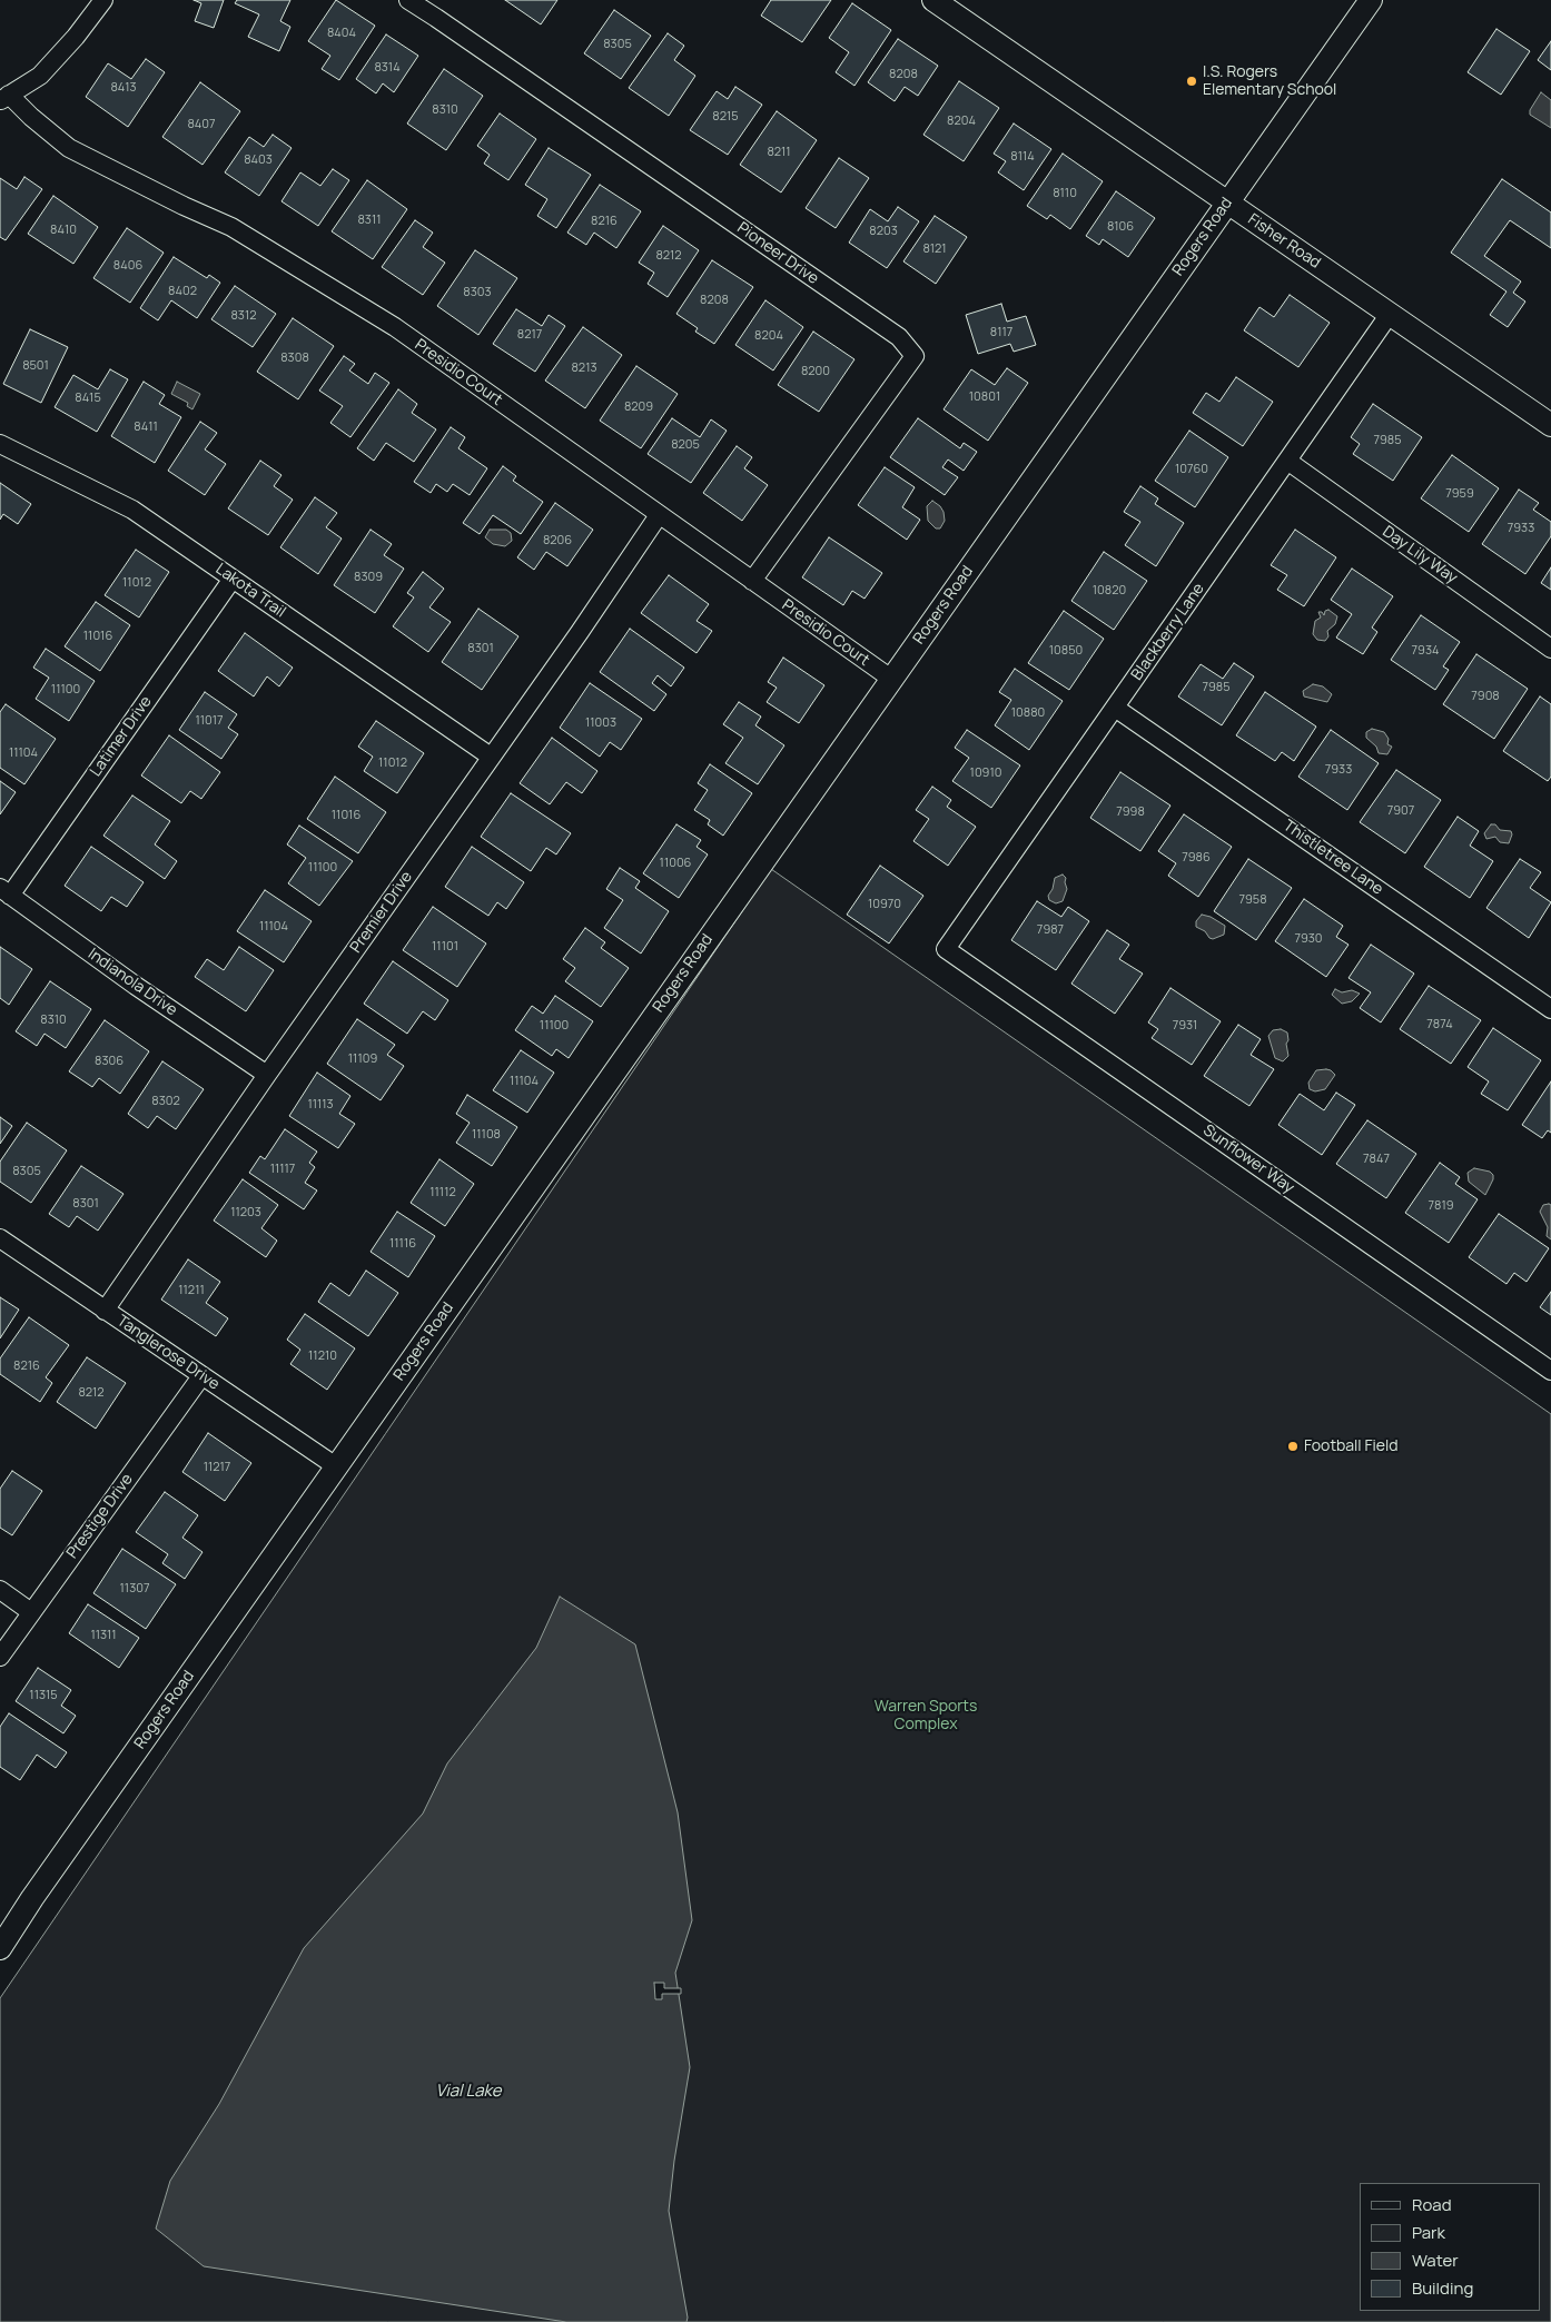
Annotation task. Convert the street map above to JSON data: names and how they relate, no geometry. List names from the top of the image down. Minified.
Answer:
{"streets":{"street":["Rogers Road","Fisher Road","Pioneer Drive","Presidio Court","Day Lily Way","Lakota Trail","Blackberry Lane","Latimer Drive","Thistletree Lane","Premier Drive","Indianola Drive","Sunflower Way","Tanglerose Drive","Prestige Drive"]},"crossings":[["Rogers Road","Fisher Road"],["Rogers Road","Presidio Court"],["Rogers Road","Tanglerose Drive"],["Fisher Road","Blackberry Lane"],["Pioneer Drive","Presidio Court"],["Presidio Court","Premier Drive"],["Day Lily Way","Blackberry Lane"],["Lakota Trail","Latimer Drive"],["Lakota Trail","Premier Drive"],["Blackberry Lane","Thistletree Lane"],["Blackberry Lane","Sunflower Way"],["Latimer Drive","Indianola Drive"],["Premier Drive","Indianola Drive"],["Premier Drive","Tanglerose Drive"],["Tanglerose Drive","Prestige Drive"]],"water":["Vial Lake"],"parks":["Warren Sports Complex"],"places":["I.S. Rogers Elementary School","Football Field"],"house_numbers":["8404","8305","8314","8208","8413","8310","8215","8204","8407","8211","8114","8403","8110","8311","8216","8106","8410","8203","8121","8212","8406","8402","8303","8208","8312","8117","8217","8204","8308","8501","8213","8200","10801","8415","8209","8411","7985","8205","10760","7959","7933","8206","8309","11012","10820","11016","8301","10850","7934","7985","11100","7908","10880","11017","11003","11104","11012","7933","10910","7907","7998","11016","7986","11006","11100","7958","10970","11104","7987","7930","11101","8310","7874","11100","7931","11109","8306","11104","8302","11113","11108","7847","11117","8305","11112","8301","7819","11203","11116","11211","11210","8216","8212","11217","11307","11311","11315"],"legend":["Road","Park","Water","Building"]}
